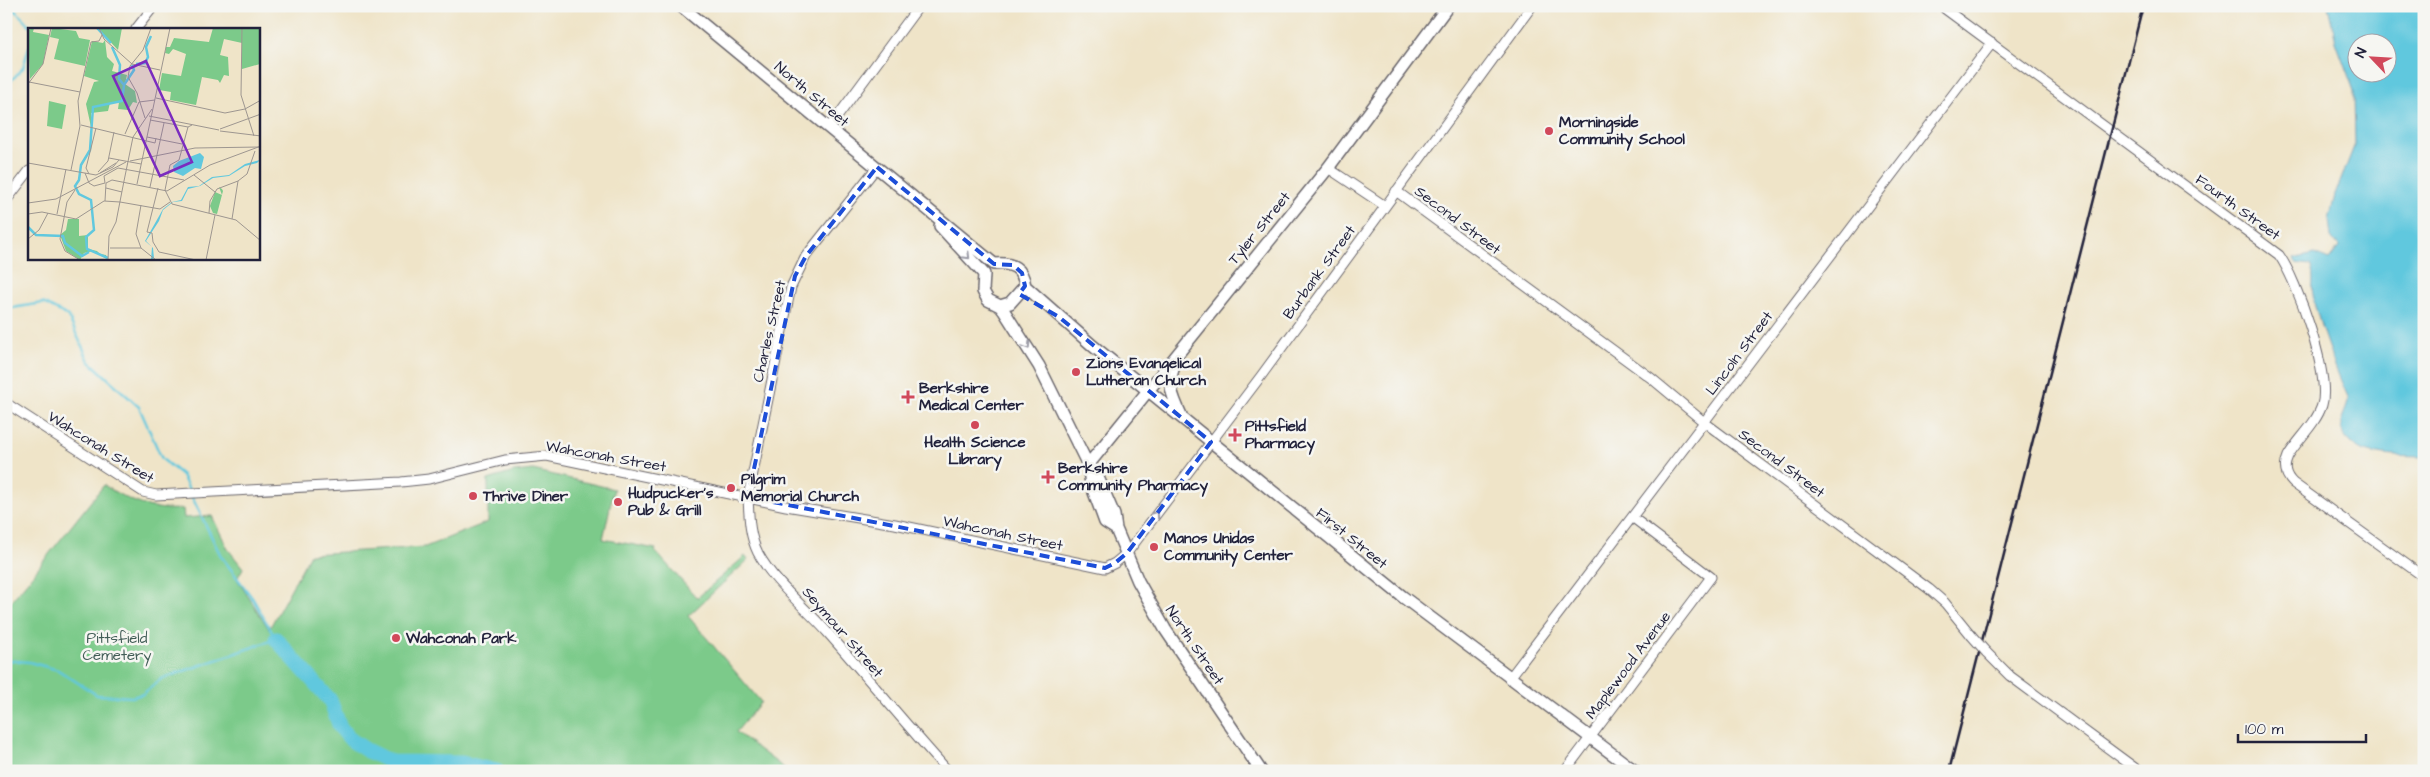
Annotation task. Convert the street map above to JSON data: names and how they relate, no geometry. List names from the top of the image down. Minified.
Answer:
{"streets":{"main road":["North Street","Tyler Street","First Street"],"street":["Fourth Street","Second Street","Burbank Street","Charles Street","Lincoln Street","Wahconah Street","Seymour Street","Maplewood Avenue"]},"crossings":[["North Street","Tyler Street"],["North Street","Burbank Street"],["North Street","Charles Street"],["North Street","Wahconah Street"],["North Street","First Street"],["Fourth Street","Lincoln Street"],["Second Street","Burbank Street"],["Second Street","Lincoln Street"],["Tyler Street","First Street"],["Burbank Street","Wahconah Street"],["Burbank Street","First Street"],["Charles Street","Wahconah Street"],["Charles Street","Seymour Street"],["Lincoln Street","First Street"],["Lincoln Street","Maplewood Avenue"],["Wahconah Street","Seymour Street"],["First Street","Maplewood Avenue"]],"parks":["Pittsfield Cemetery"],"places":{"other":["Morningside Community School","Zions Evangelical Lutheran Church","Health Science Library","Pilgrim Memorial Church","Thrive Diner","Hudpucker's Pub & Grill","Manos Unidas Community Center","Wahconah Park"],"health":["Berkshire Medical Center","Pittsfield Pharmacy","Berkshire Community Pharmacy"]},"scale_bar":"100 m","north":"top left"}
